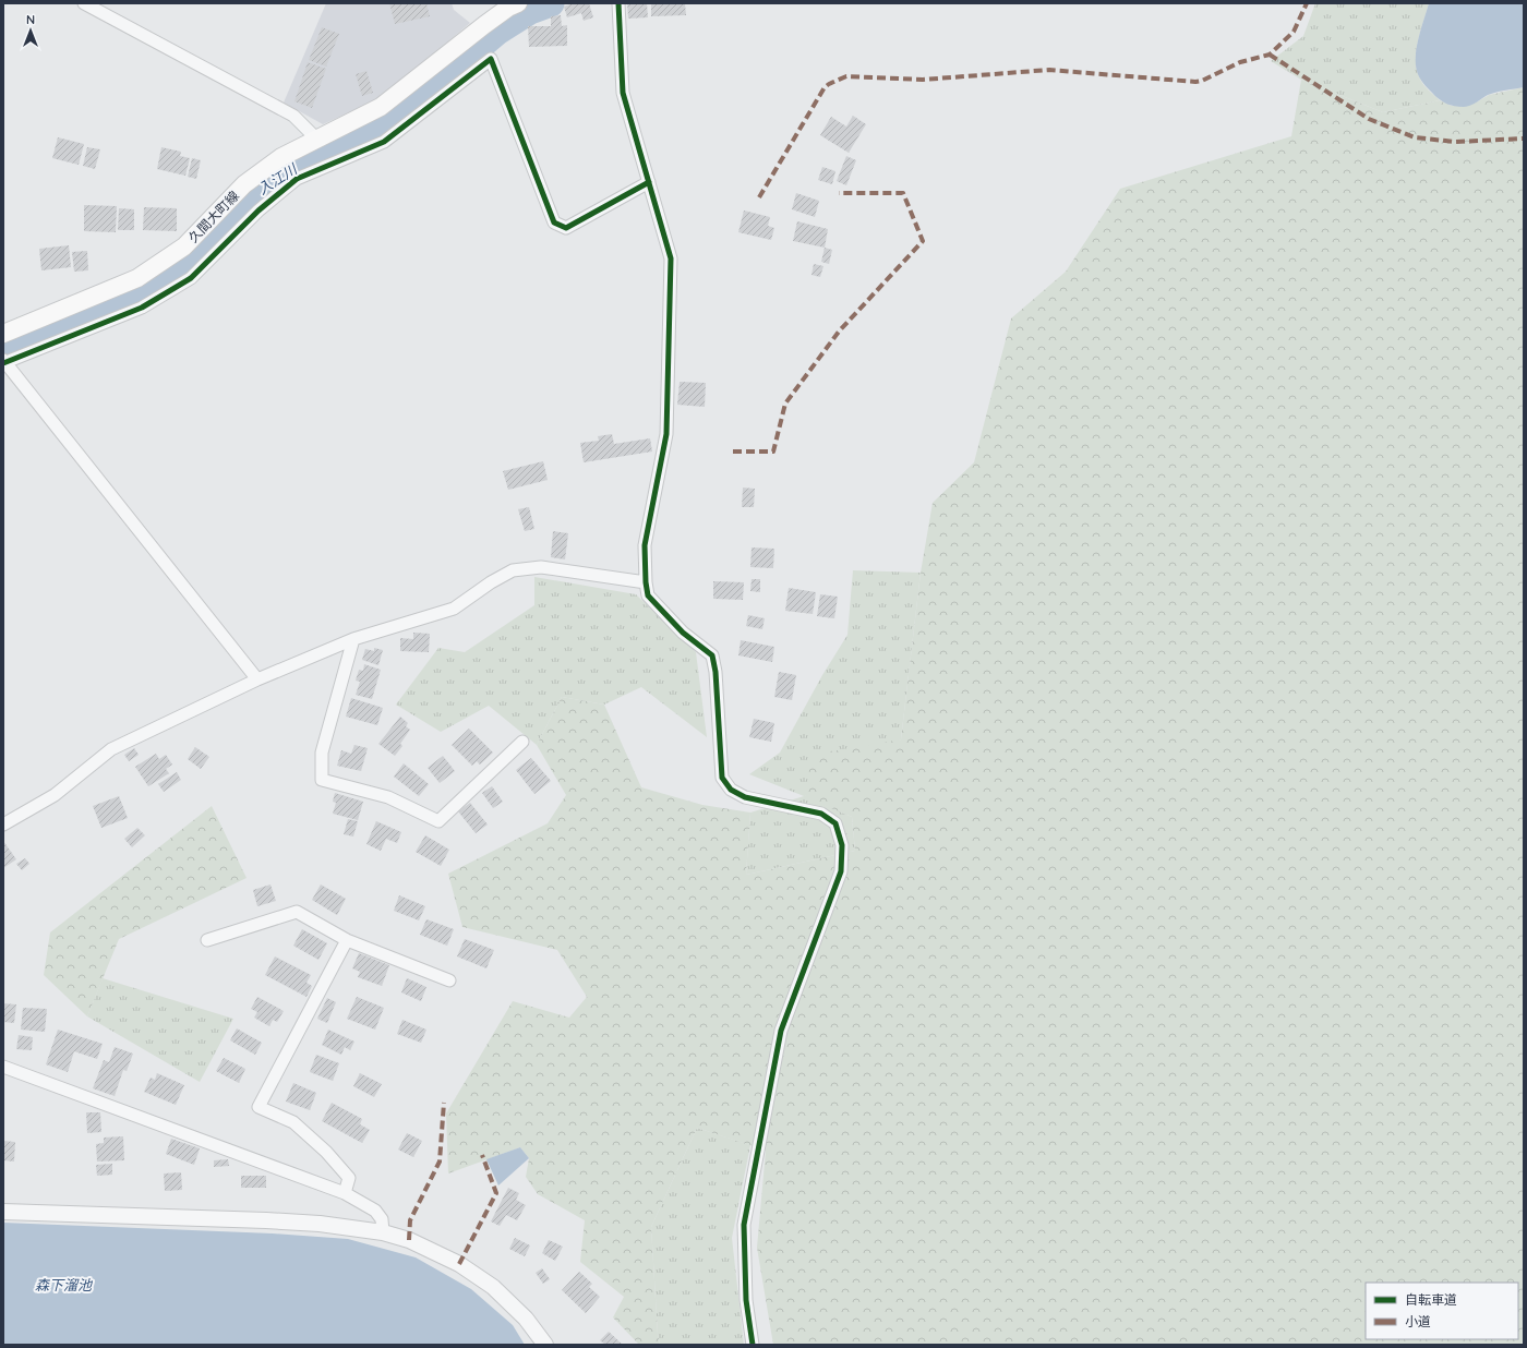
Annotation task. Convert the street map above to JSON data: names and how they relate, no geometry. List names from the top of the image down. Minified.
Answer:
{"streets":{"main road":["久間大町線"]},"water":["入江川","森下溜池"],"legend":["自転車道","小道"],"north":"top"}
